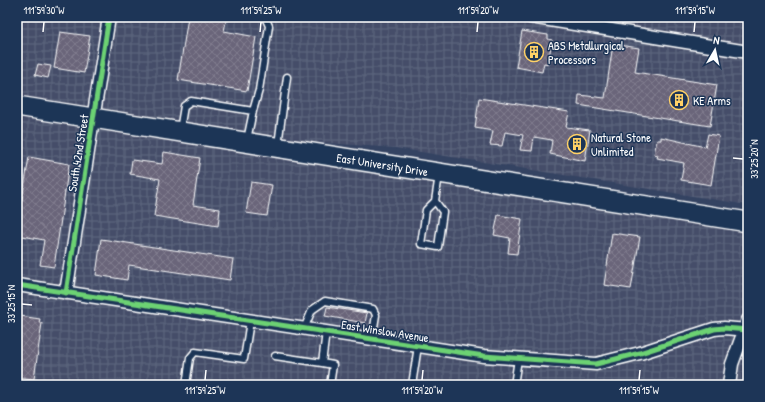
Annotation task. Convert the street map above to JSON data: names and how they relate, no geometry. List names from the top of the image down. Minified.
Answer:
{"streets":{"main road":["East University Drive"],"street":["South 42nd Street","East Winslow Avenue"]},"crossings":[["South 42nd Street","East University Drive"],["South 42nd Street","East Winslow Avenue"]],"places":{"building":["ABS Metallurgical Processors","KE Arms","Natural Stone Unlimited"]},"north":"top","coordinates":["111°59'30\"W","111°59'25\"W","111°59'20\"W","111°59'15\"W","33°25'20\"N","33°25'15\"N"]}
